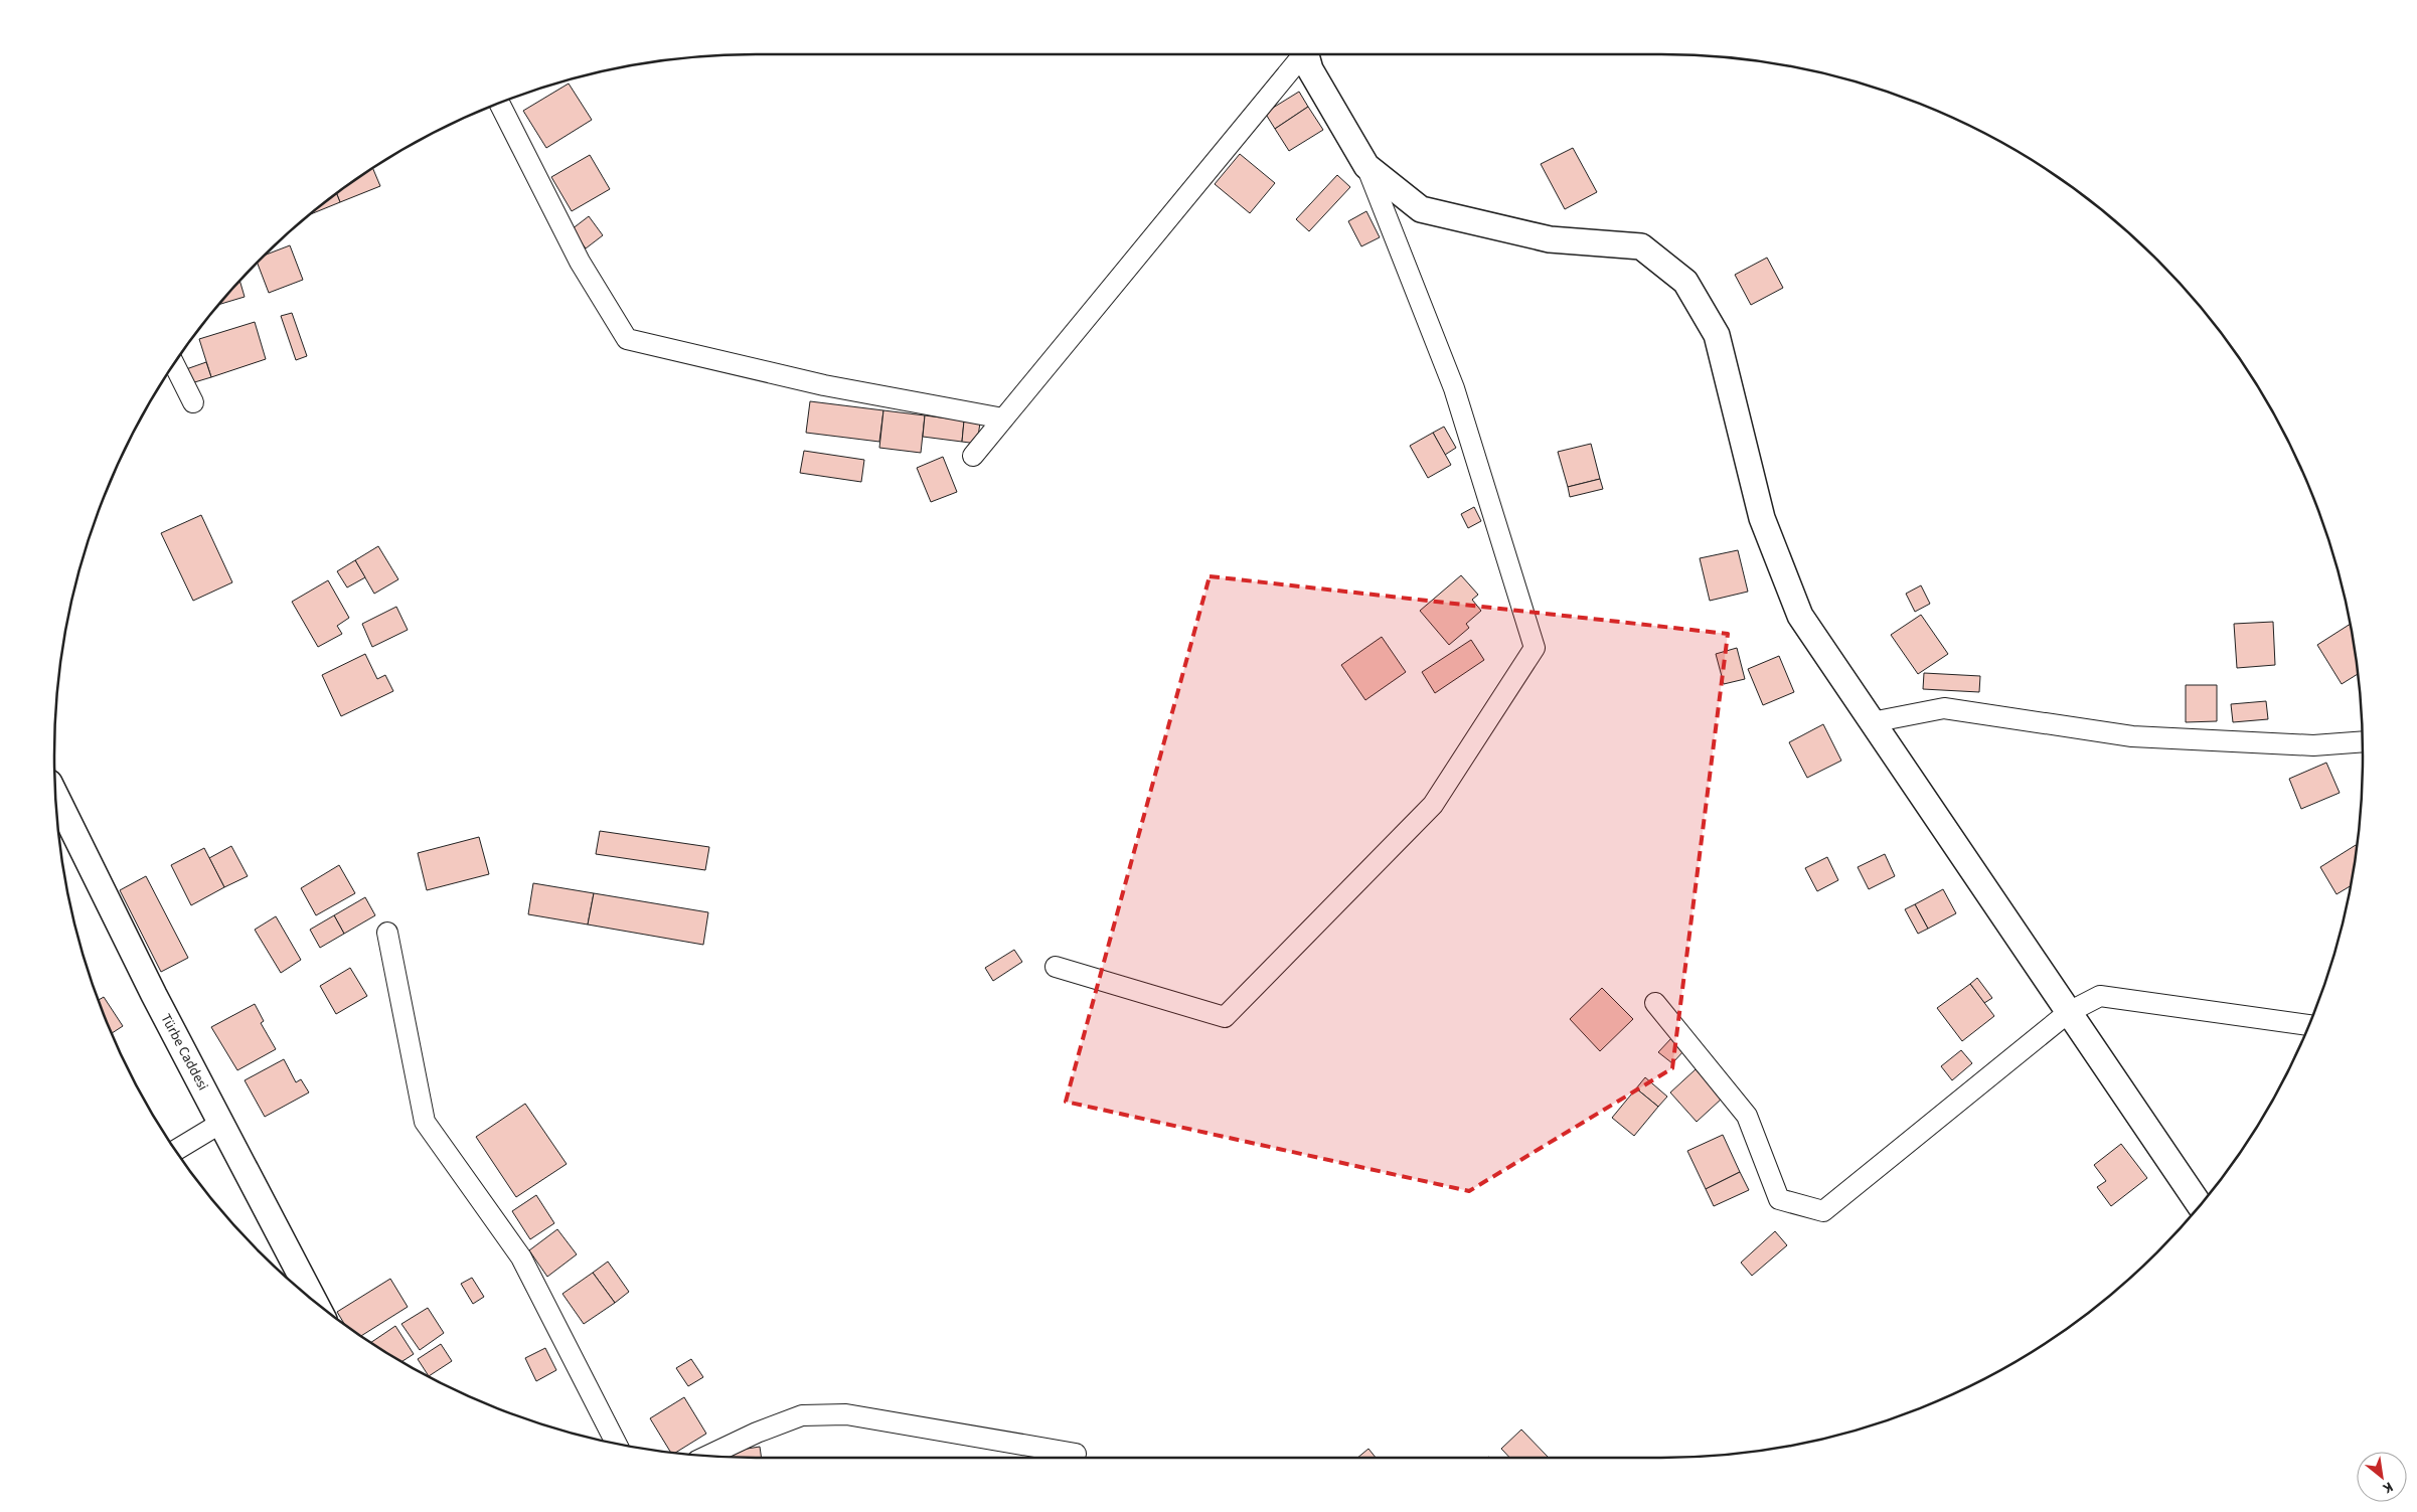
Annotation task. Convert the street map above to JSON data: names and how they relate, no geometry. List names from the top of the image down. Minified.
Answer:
{"streets":{"street":["Türbe Caddesi"]},"north":"bottom right"}
